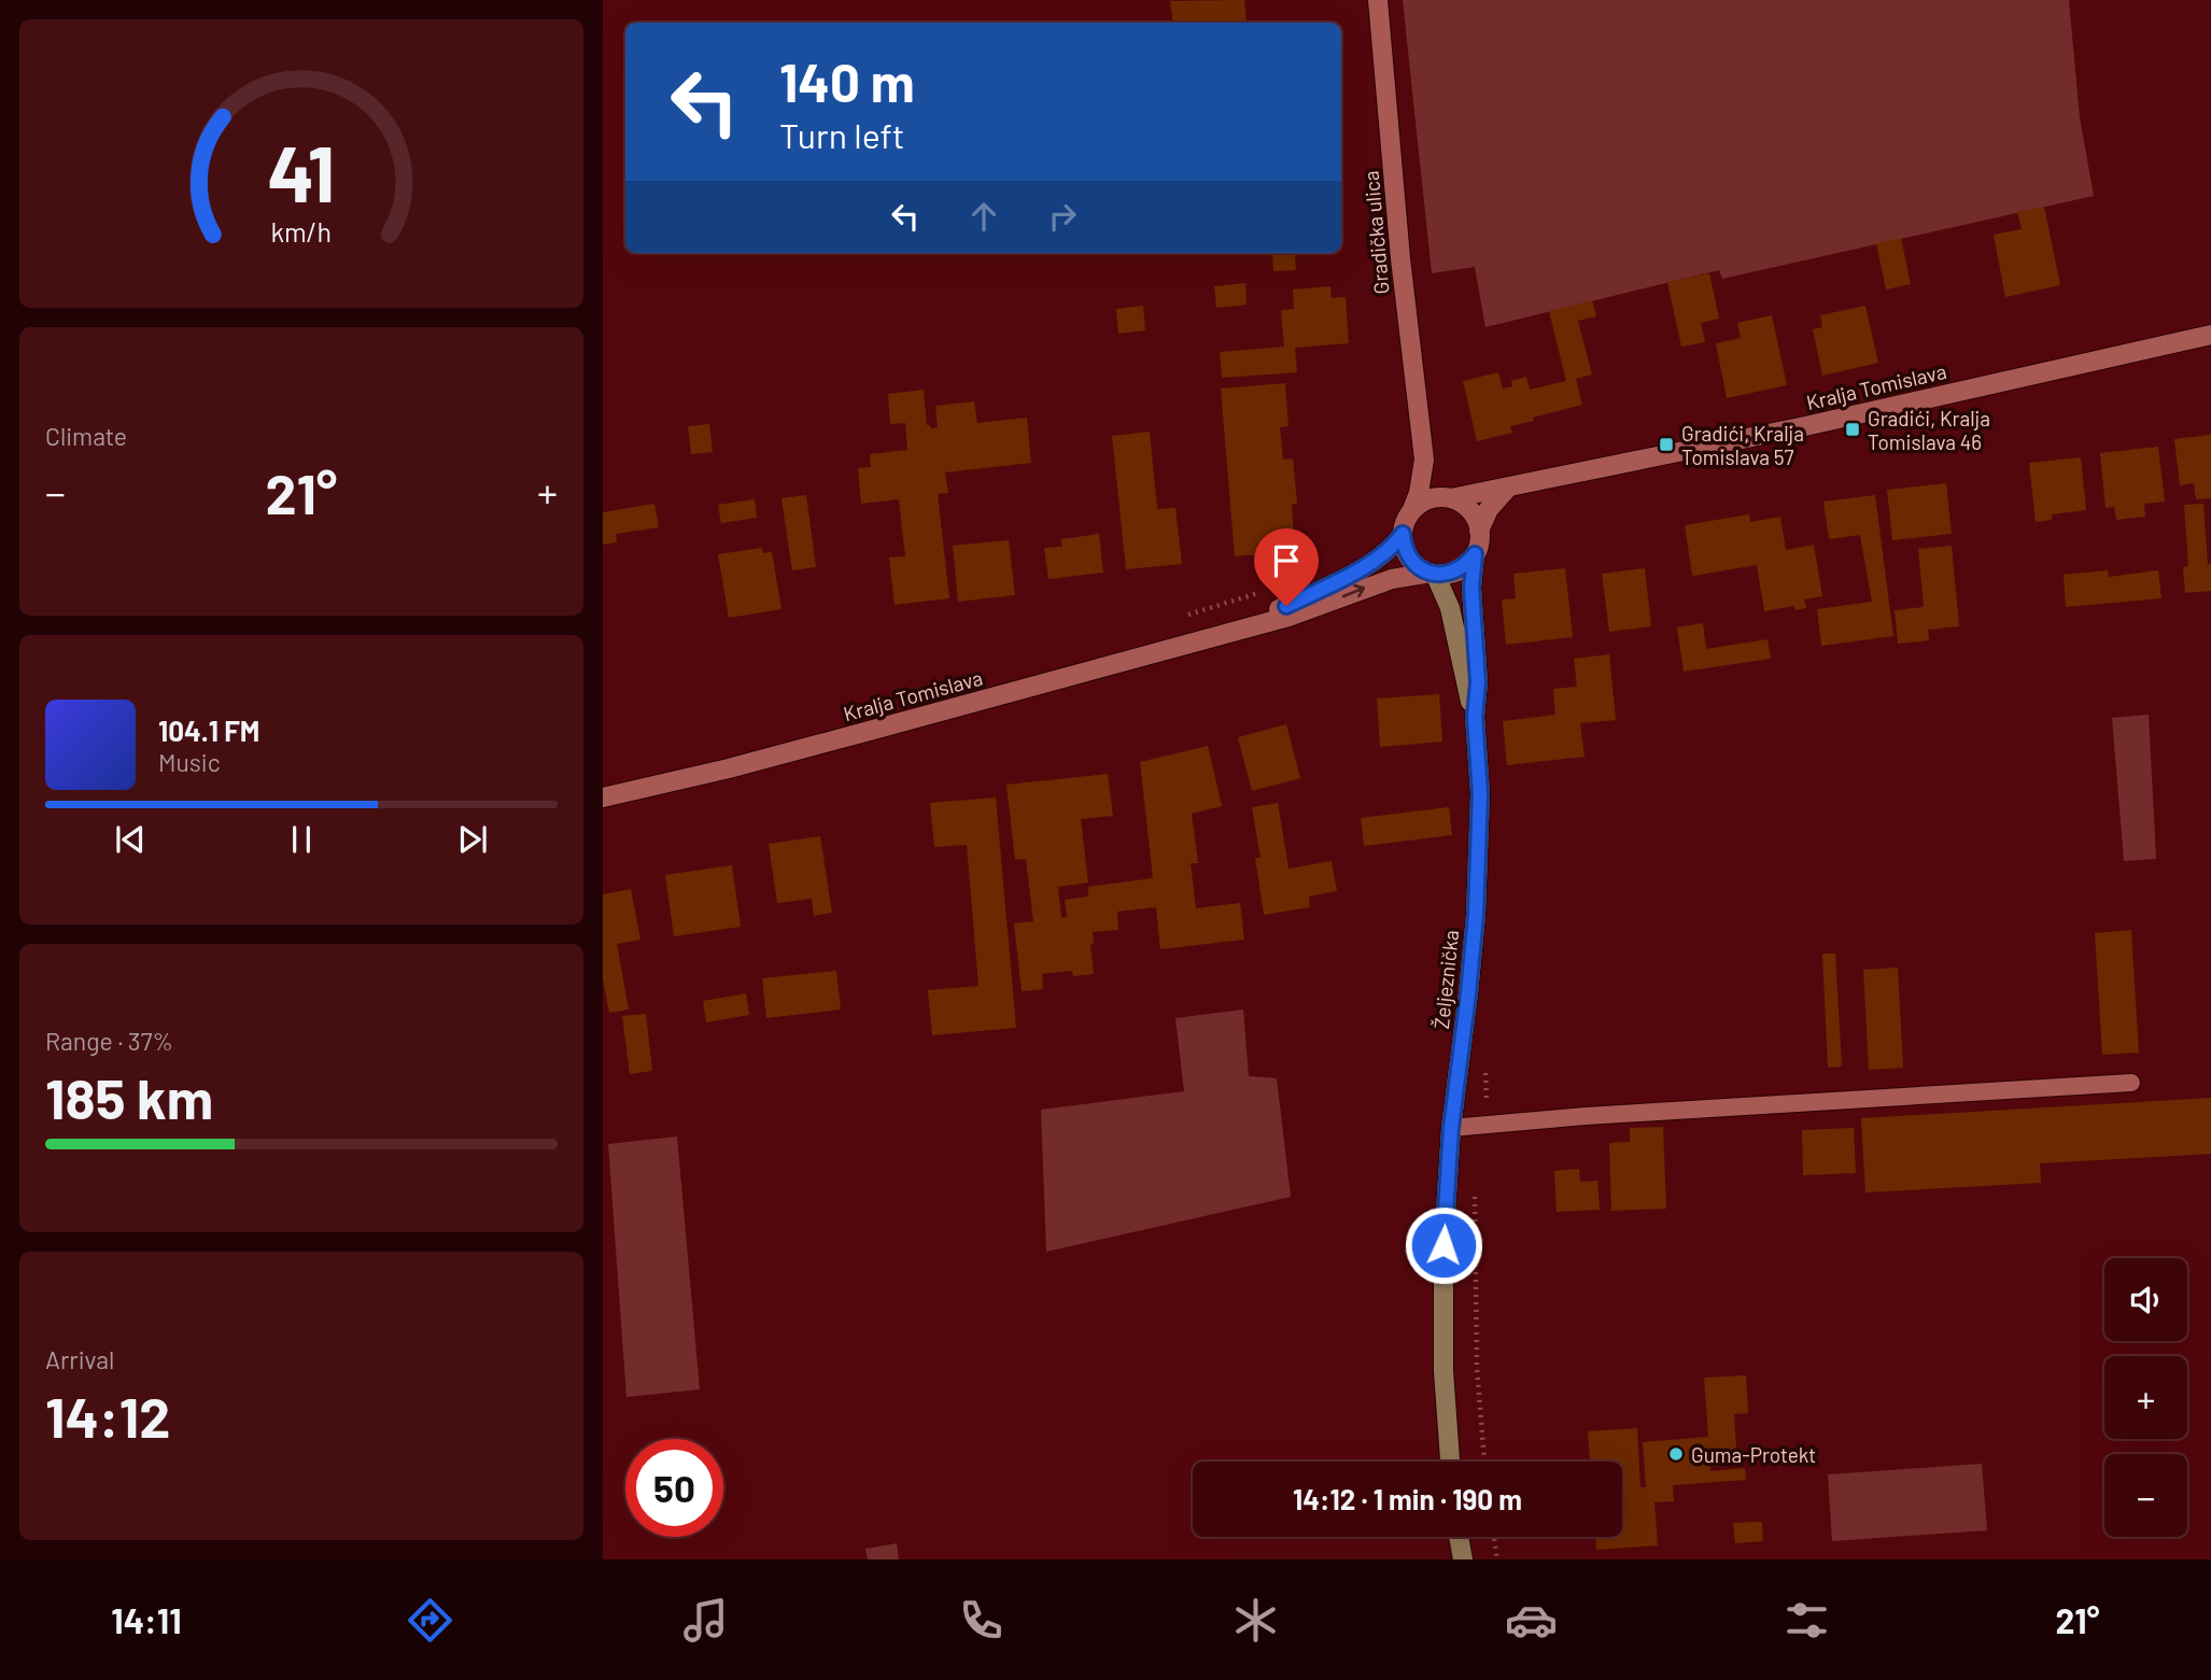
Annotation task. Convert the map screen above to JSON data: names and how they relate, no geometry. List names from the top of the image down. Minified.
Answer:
{"streets":{"main road":["Željeznička"],"street":["Gradička ulica","Kralja Tomislava"]},"crossings":[["Gradička ulica","Kralja Tomislava"],["Gradička ulica","Željeznička"],["Kralja Tomislava","Željeznička"]],"places":{"transit":["Gradići, Kralja Tomislava 46","Gradići, Kralja Tomislava 57"],"other":["Guma-Protekt"]},"page":{"turn":["140 m","Turn left"],"tile":["Climate",["Range · 37%","185 km"],["Arrival","14:12"]],"heat":["−","21°","+"],"song":["104.1 FM","Music"],"map_buttons":["+","−"],"limit":"50","trip":"14:12 · 1 min · 190 m","tabs":["14:11","21°"],"gauge":["41","km/h"]}}
